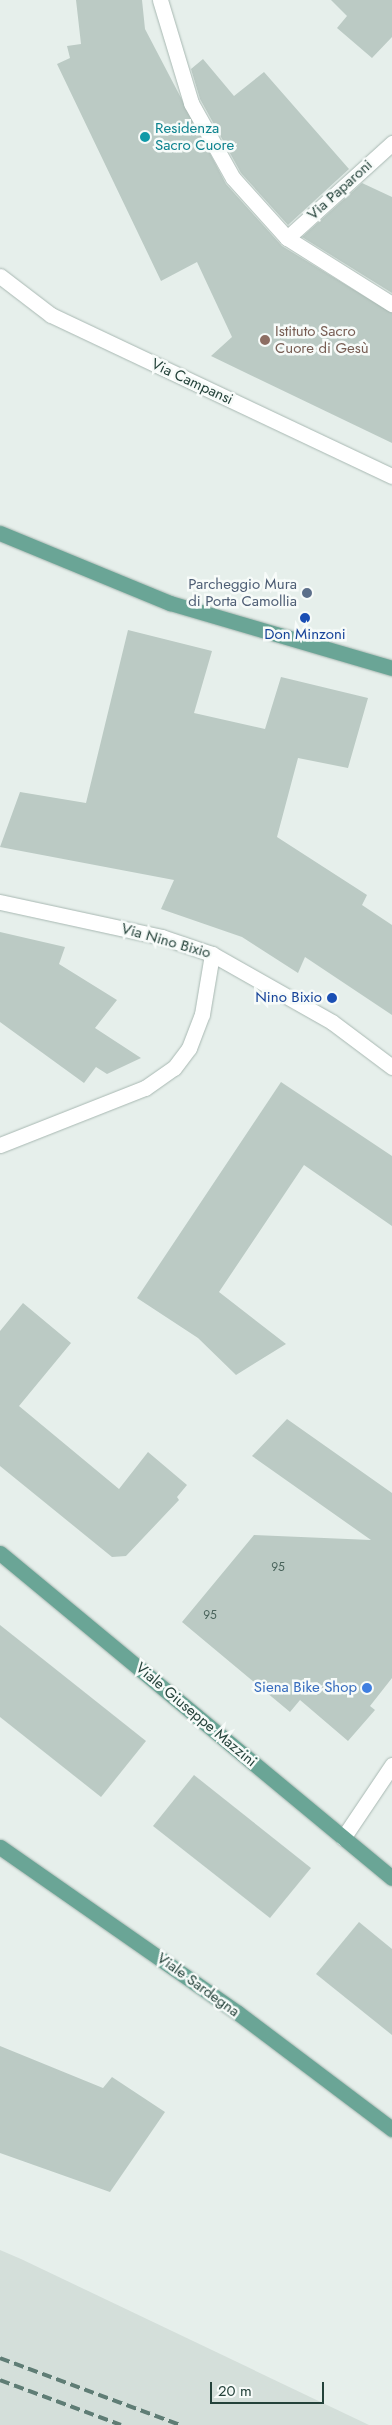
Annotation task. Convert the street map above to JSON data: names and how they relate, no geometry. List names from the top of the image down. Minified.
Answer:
{"streets":{"main road":["Viale Giuseppe Mazzini","Viale Sardegna"],"street":["Via Paparoni","Via Campansi","Via Nino Bixio"]},"places":["Residenza Sacro Cuore","Istituto Sacro Cuore di Gesù","Parcheggio Mura di Porta Camollia","Don Minzoni","Nino Bixio","Siena Bike Shop"],"house_numbers":["95","95"],"scale_bar":"20 m"}
